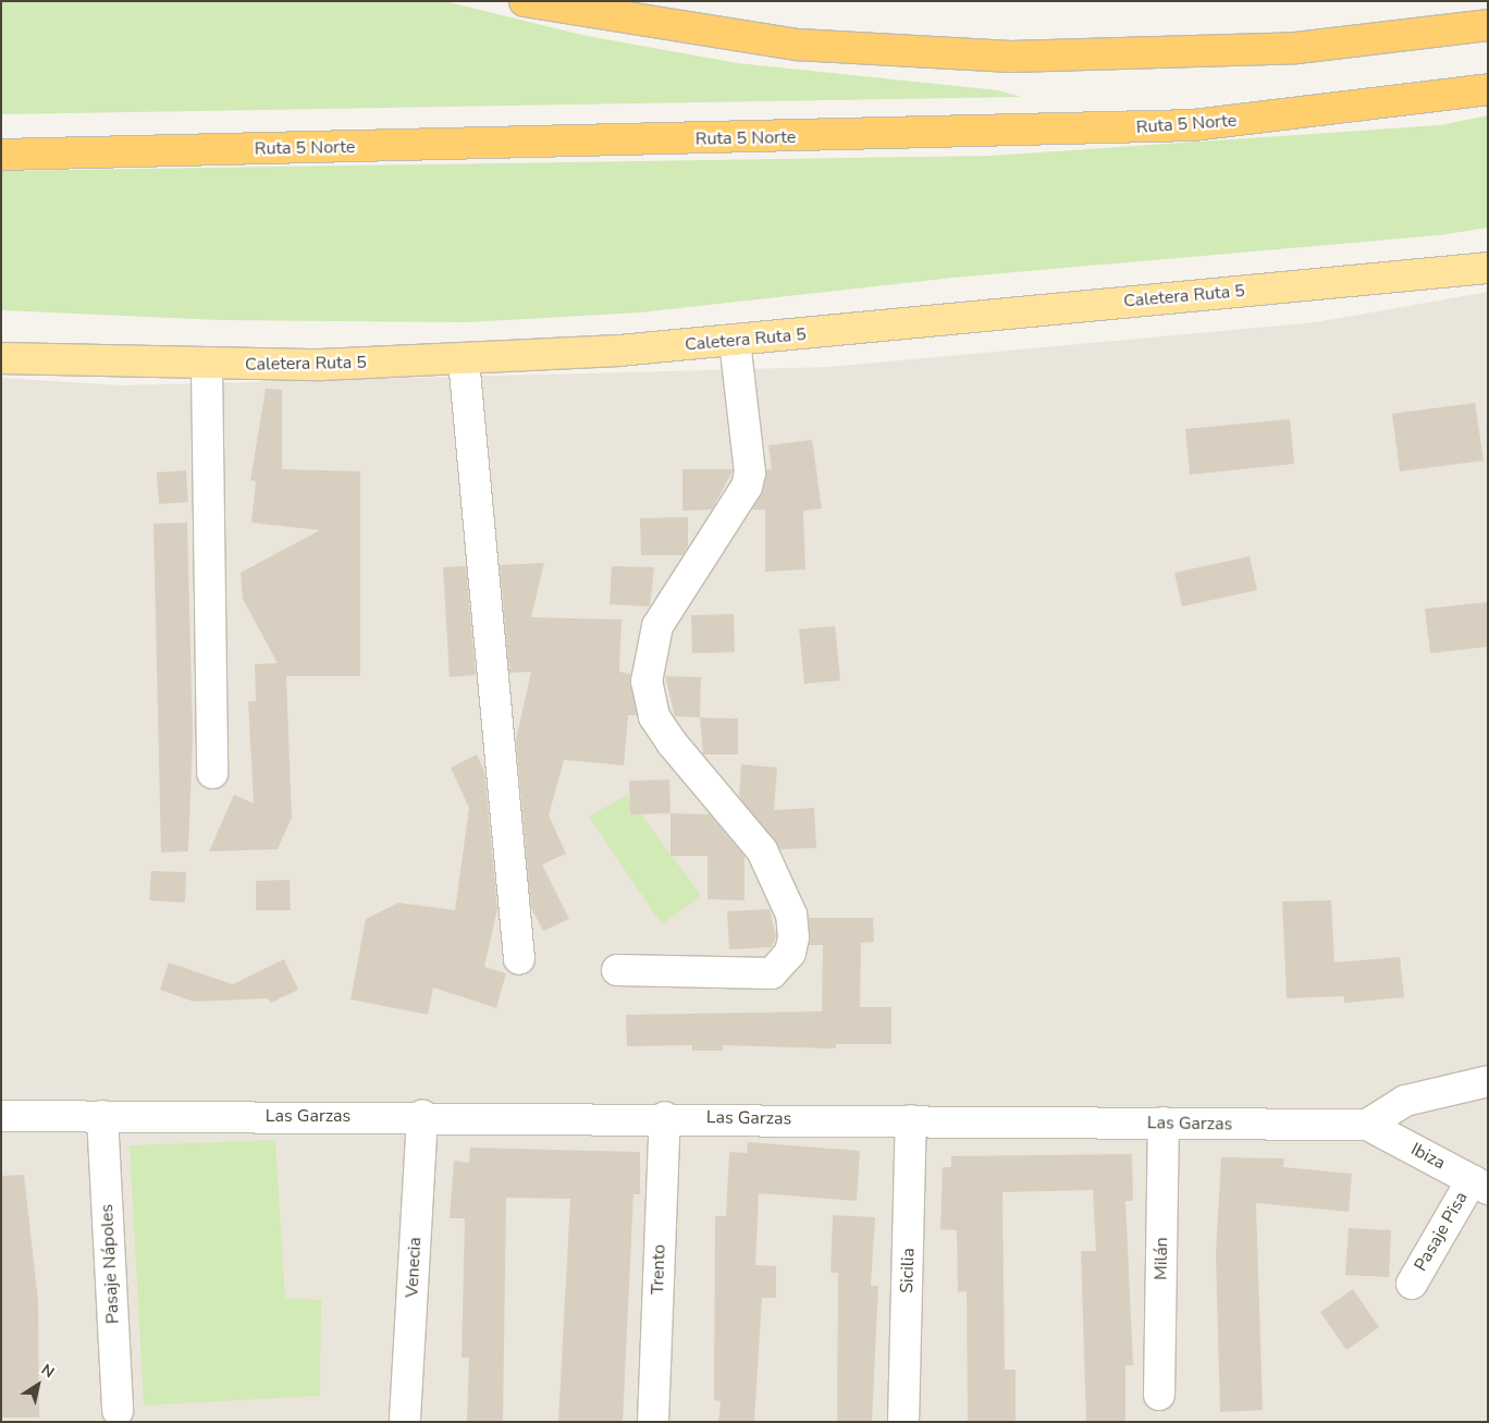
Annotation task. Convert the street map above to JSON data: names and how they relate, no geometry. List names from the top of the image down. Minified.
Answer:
{"streets":{"highway":["Ruta 5 Norte"],"main road":["Caletera Ruta 5"],"street":["Las Garzas","Ibiza","Pasaje Pisa","Milán","Pasaje Nápoles","Venecia","Trento","Sicilia"]},"crossings":[["Las Garzas","Ibiza"],["Las Garzas","Milán"],["Las Garzas","Pasaje Nápoles"],["Las Garzas","Venecia"],["Las Garzas","Trento"],["Las Garzas","Sicilia"],["Ibiza","Pasaje Pisa"]],"north":"top right"}
